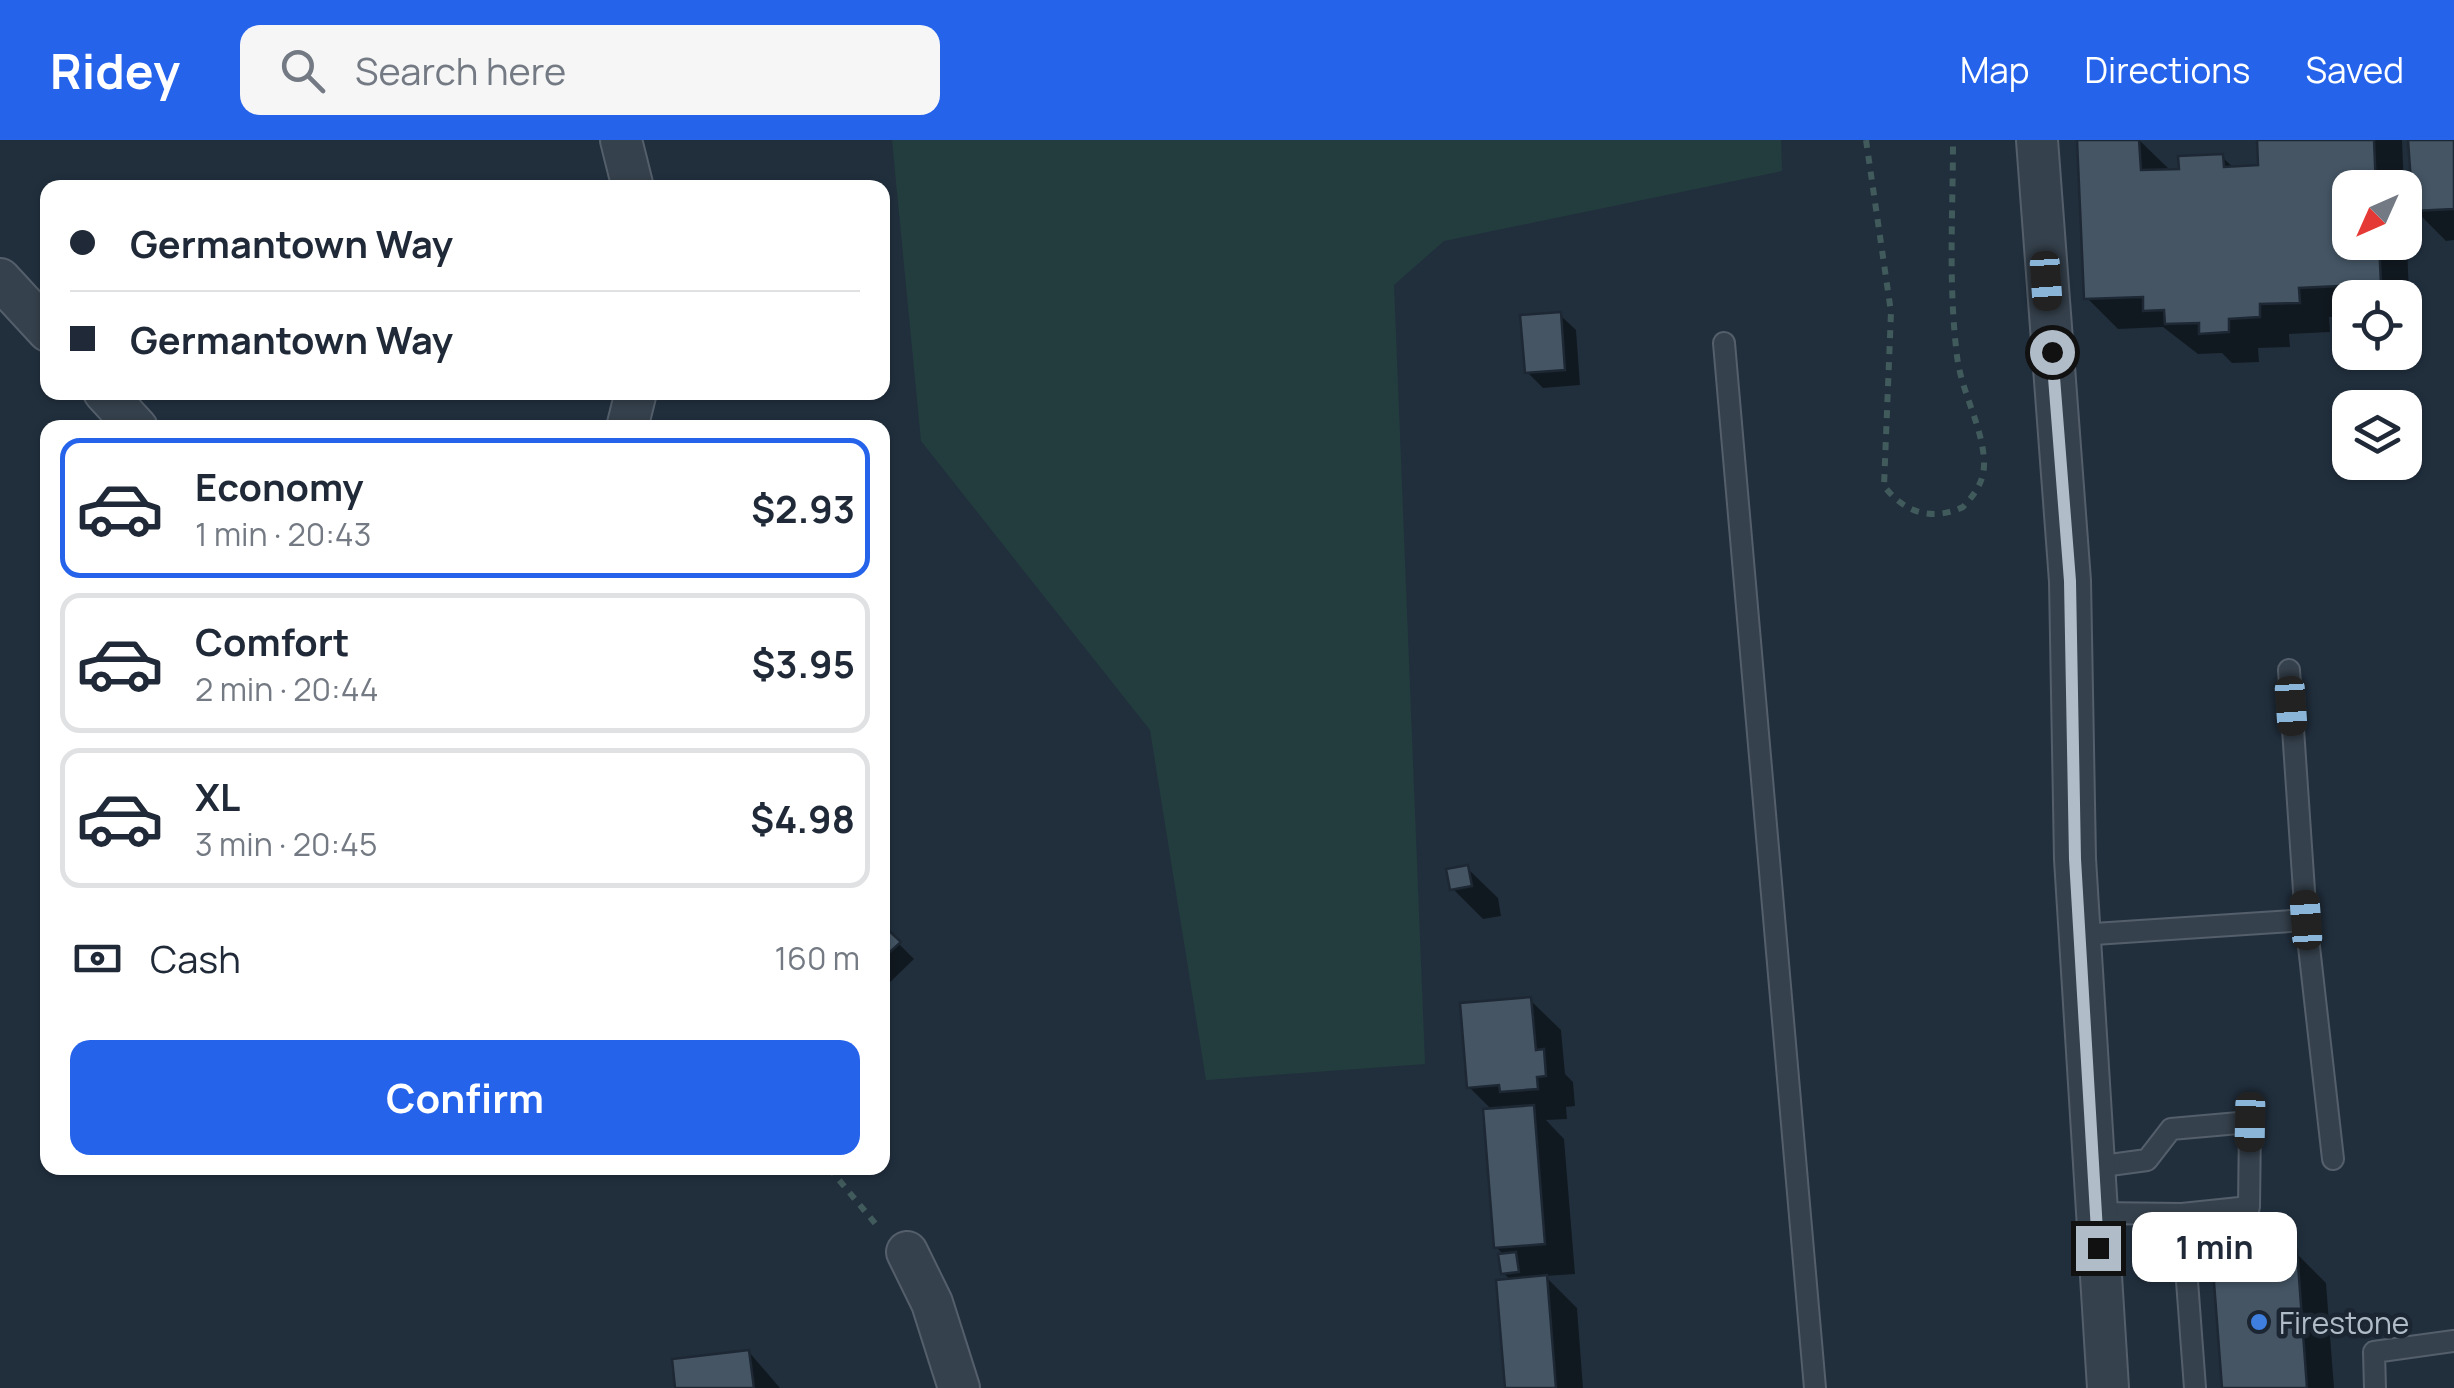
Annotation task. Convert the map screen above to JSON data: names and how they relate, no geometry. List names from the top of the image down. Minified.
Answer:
{"places":["Firestone"],"north":"bottom left","page":{"header":"Ridey","search":"Search here","nav":["Map","Directions","Saved"],"banner":["Germantown Way","Germantown Way"],"list":[{"name":"Economy","note":"1 min · 20:43","value":"$2.93"},{"name":"Comfort","note":"2 min · 20:44","value":"$3.95"},{"name":"XL","note":"3 min · 20:45","value":"$4.98"}],"pay":["Cash","160 m"],"buttons":"Confirm","bubble":"1 min"}}
